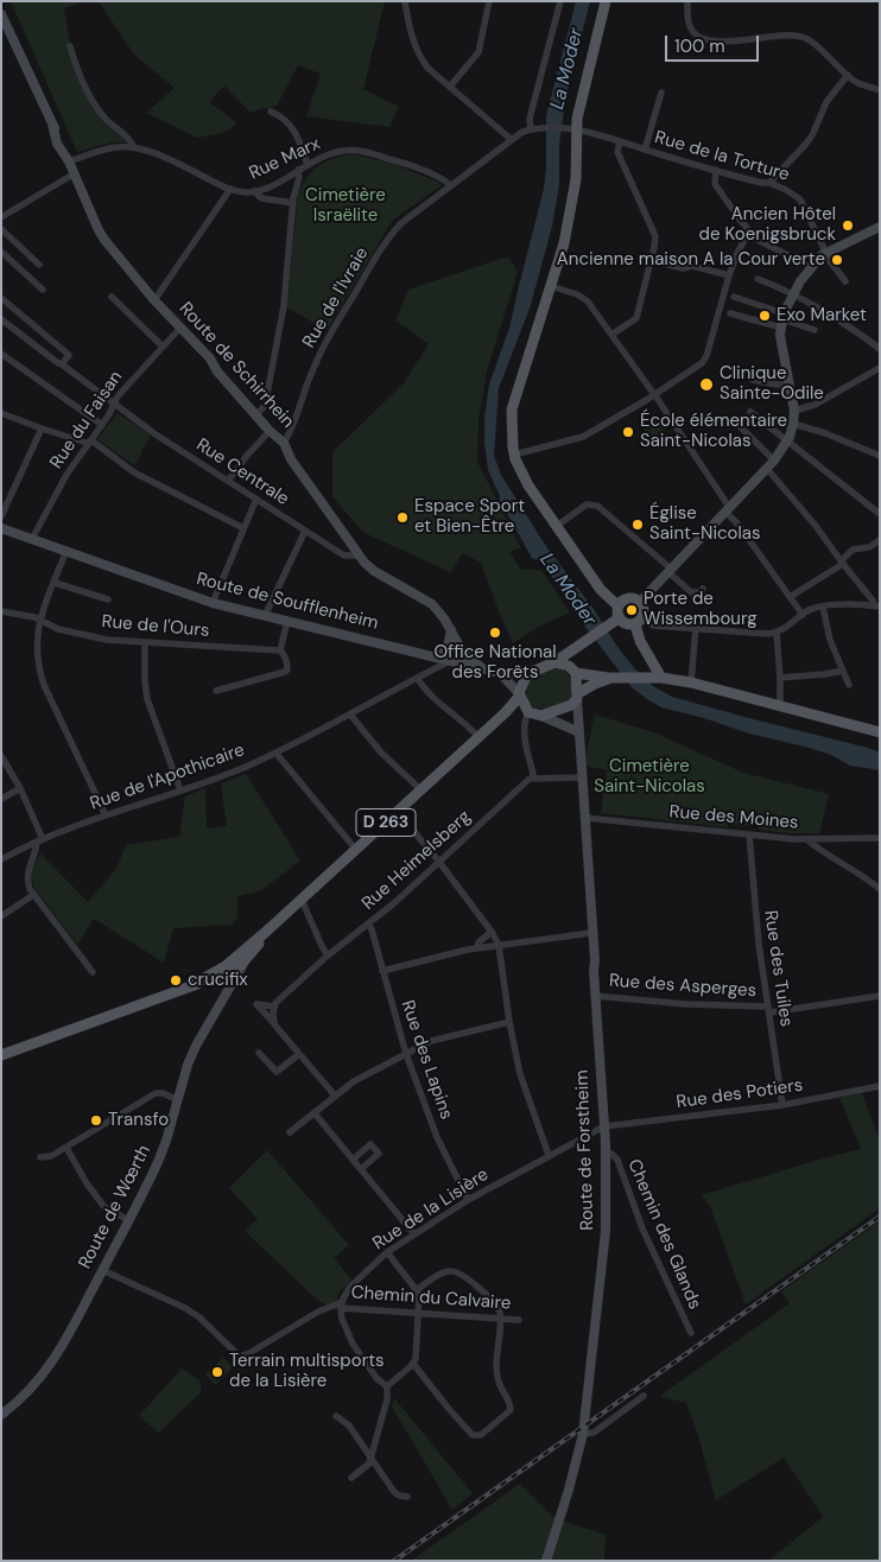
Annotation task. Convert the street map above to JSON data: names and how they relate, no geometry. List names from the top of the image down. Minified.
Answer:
{"streets":{"main road":["D 263"],"street":["Rue de la Torture","Rue Marx","Rue de l'Ivraie","Route de Schirrhein","Rue du Faisan","Rue Centrale","Route de Soufflenheim","Rue de l'Ours","Rue de l'Apothicaire","Rue des Moines","Rue Heimelsberg","Rue des Tuiles","Rue des Asperges","Rue des Lapins","Rue des Potiers","Route de Forstheim","Route de Wœrth","Rue de la Lisière","Chemin des Glands","Chemin du Calvaire"]},"crossings":[["Rue de la Torture","Rue de l'Ivraie"],["Rue Marx","Rue de l'Ivraie"],["Rue Marx","Route de Schirrhein"],["Rue de l'Ivraie","Route de Schirrhein"],["Route de Schirrhein","Rue du Faisan"],["Route de Schirrhein","Rue Centrale"],["Route de Schirrhein","Route de Soufflenheim"],["Rue du Faisan","Rue Centrale"],["Rue du Faisan","Route de Soufflenheim"],["Route de Soufflenheim","Rue de l'Apothicaire"],["Route de Soufflenheim","D 263"],["Route de Soufflenheim","Route de Forstheim"],["Rue des Moines","Rue des Tuiles"],["Rue des Moines","Route de Forstheim"],["D 263","Route de Forstheim"],["D 263","Route de Wœrth"],["Rue Heimelsberg","Rue des Lapins"],["Rue des Tuiles","Rue des Asperges"],["Rue des Tuiles","Rue des Potiers"],["Rue des Asperges","Route de Forstheim"],["Rue des Lapins","Rue de la Lisière"],["Rue des Potiers","Route de Forstheim"],["Rue des Potiers","Rue de la Lisière"],["Route de Forstheim","Rue de la Lisière"],["Route de Forstheim","Chemin des Glands"],["Rue de la Lisière","Chemin du Calvaire"]],"water":["La Moder"],"parks":["Cimetière Israëlite","Cimetière Saint-Nicolas"],"places":["Ancien Hôtel de Koenigsbruck","Ancienne maison A la Cour verte","Exo Market","Clinique Sainte-Odile","École élémentaire Saint-Nicolas","Espace Sport et Bien-Être","Église Saint-Nicolas","Porte de Wissembourg","Office National des Forêts","crucifix","Transfo","Terrain multisports de la Lisière"],"scale_bar":"100 m"}
